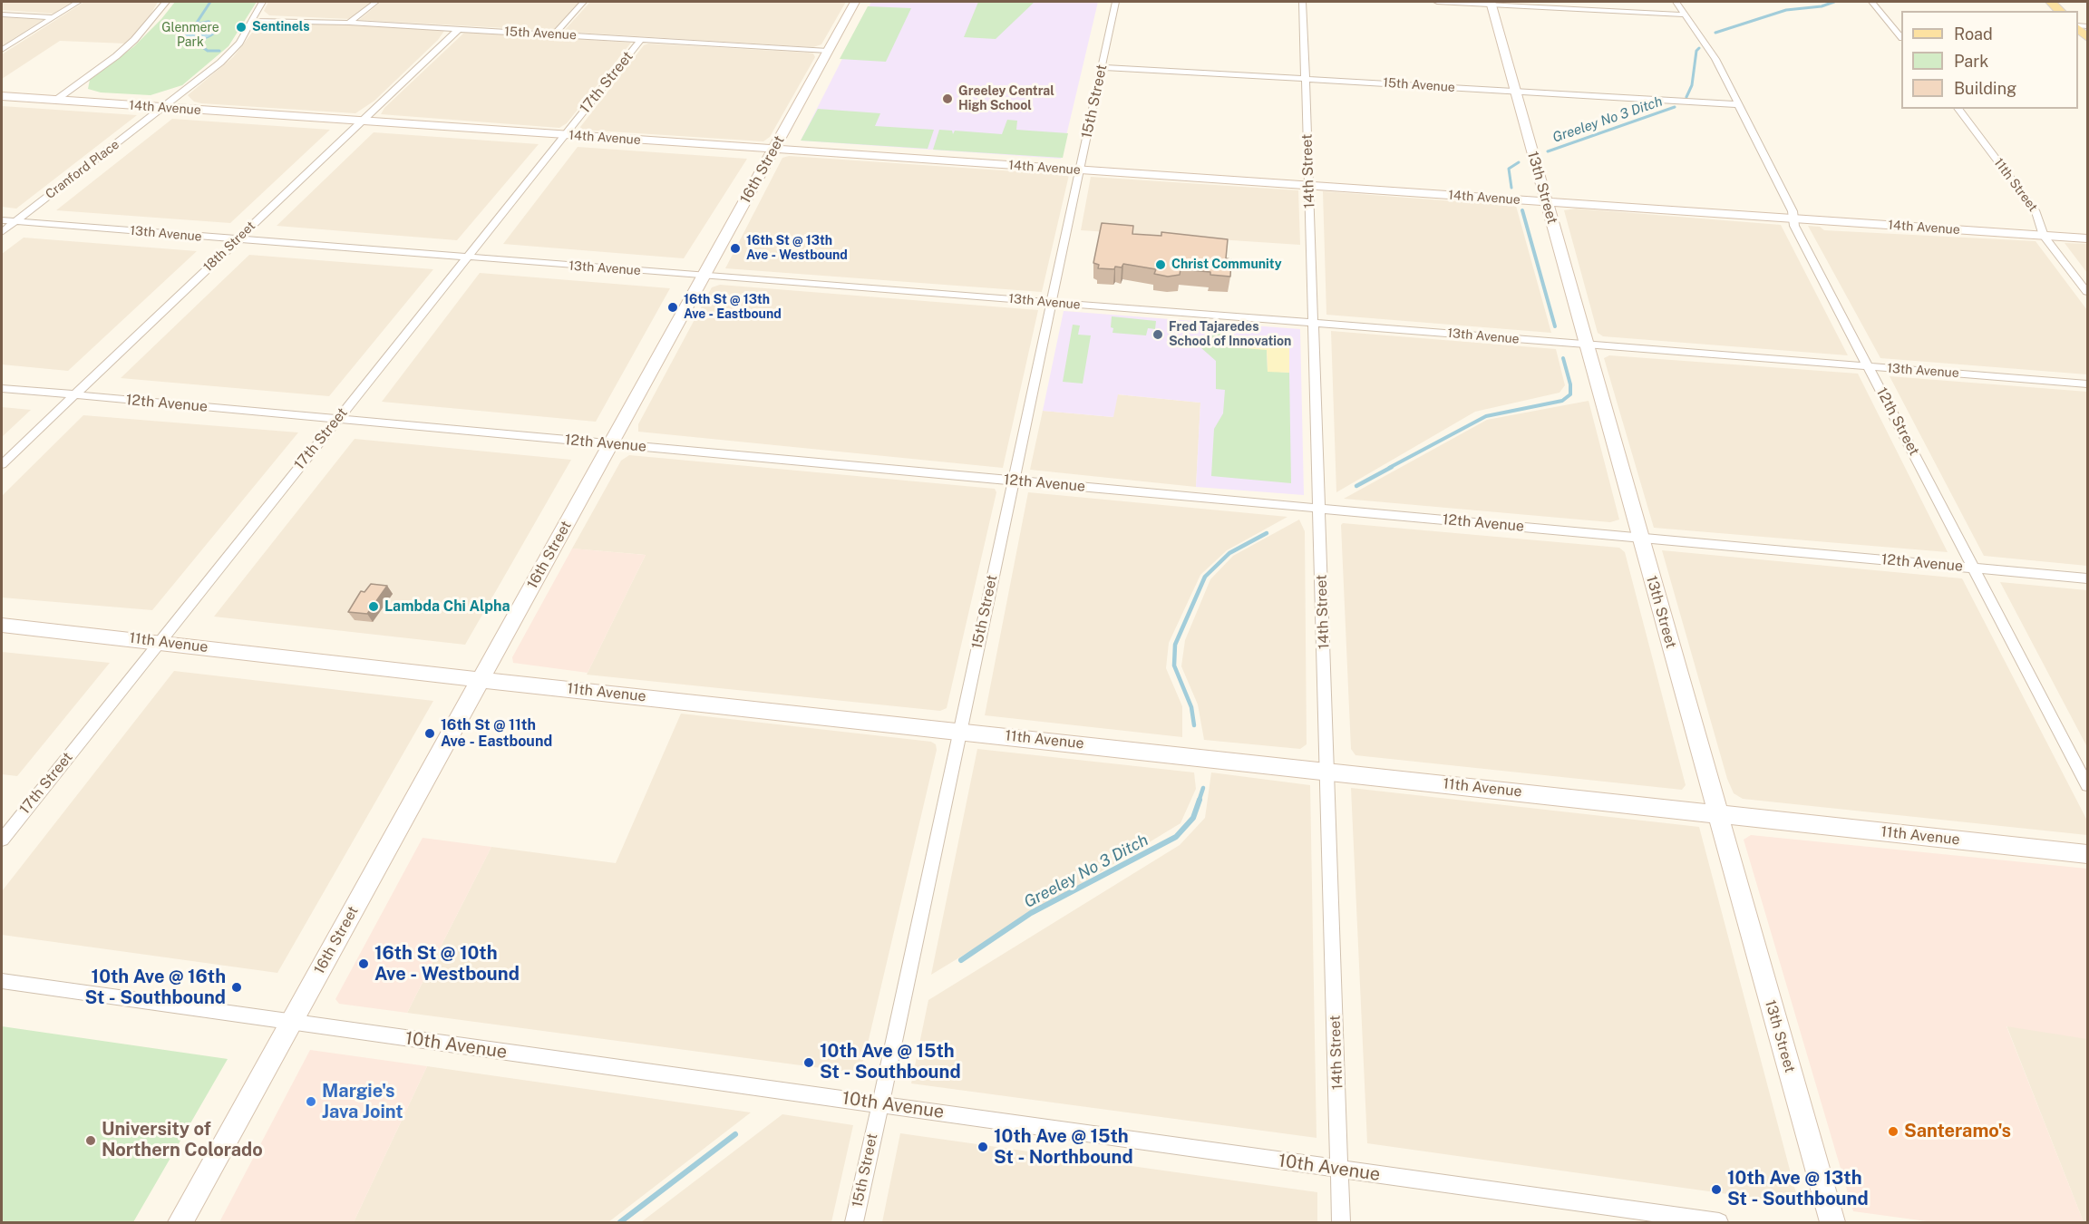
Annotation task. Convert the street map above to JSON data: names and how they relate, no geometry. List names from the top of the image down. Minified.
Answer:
{"streets":{"street":["15th Avenue","17th Street","15th Street","14th Avenue","Cranford Place","16th Street","14th Street","11th Street","13th Street","13th Avenue","18th Street","12th Avenue","12th Street","11th Avenue","10th Avenue"]},"crossings":[["15th Avenue","17th Street"],["15th Avenue","15th Street"],["15th Avenue","Cranford Place"],["15th Avenue","16th Street"],["15th Avenue","14th Street"],["15th Avenue","13th Street"],["15th Avenue","18th Street"],["15th Avenue","12th Street"],["17th Street","14th Avenue"],["17th Street","13th Avenue"],["17th Street","12th Avenue"],["17th Street","11th Avenue"],["15th Street","14th Avenue"],["15th Street","13th Avenue"],["15th Street","12th Avenue"],["15th Street","11th Avenue"],["15th Street","10th Avenue"],["14th Avenue","Cranford Place"],["14th Avenue","16th Street"],["14th Avenue","14th Street"],["14th Avenue","11th Street"],["14th Avenue","13th Street"],["14th Avenue","18th Street"],["14th Avenue","12th Street"],["Cranford Place","13th Avenue"],["16th Street","13th Avenue"],["16th Street","12th Avenue"],["16th Street","11th Avenue"],["16th Street","10th Avenue"],["14th Street","13th Avenue"],["14th Street","12th Avenue"],["14th Street","11th Avenue"],["14th Street","10th Avenue"],["13th Street","13th Avenue"],["13th Street","12th Avenue"],["13th Street","11th Avenue"],["13th Avenue","18th Street"],["13th Avenue","12th Street"],["18th Street","12th Avenue"],["12th Avenue","12th Street"]],"water":["Greeley No 3 Ditch"],"parks":["Glenmere Park"],"places":["Sentinels","Greeley Central High School","16th St @ 13th Ave - Westbound","Christ Community","16th St @ 13th Ave - Eastbound","Fred Tajaredes School of Innovation","Lambda Chi Alpha","16th St @ 11th Ave - Eastbound","16th St @ 10th Ave - Westbound","10th Ave @ 16th St - Southbound","10th Ave @ 15th St - Southbound","Margie's Java Joint","Santeramo's","University of Northern Colorado","10th Ave @ 15th St - Northbound","10th Ave @ 13th St - Southbound"],"legend":["Road","Park","Building"]}
